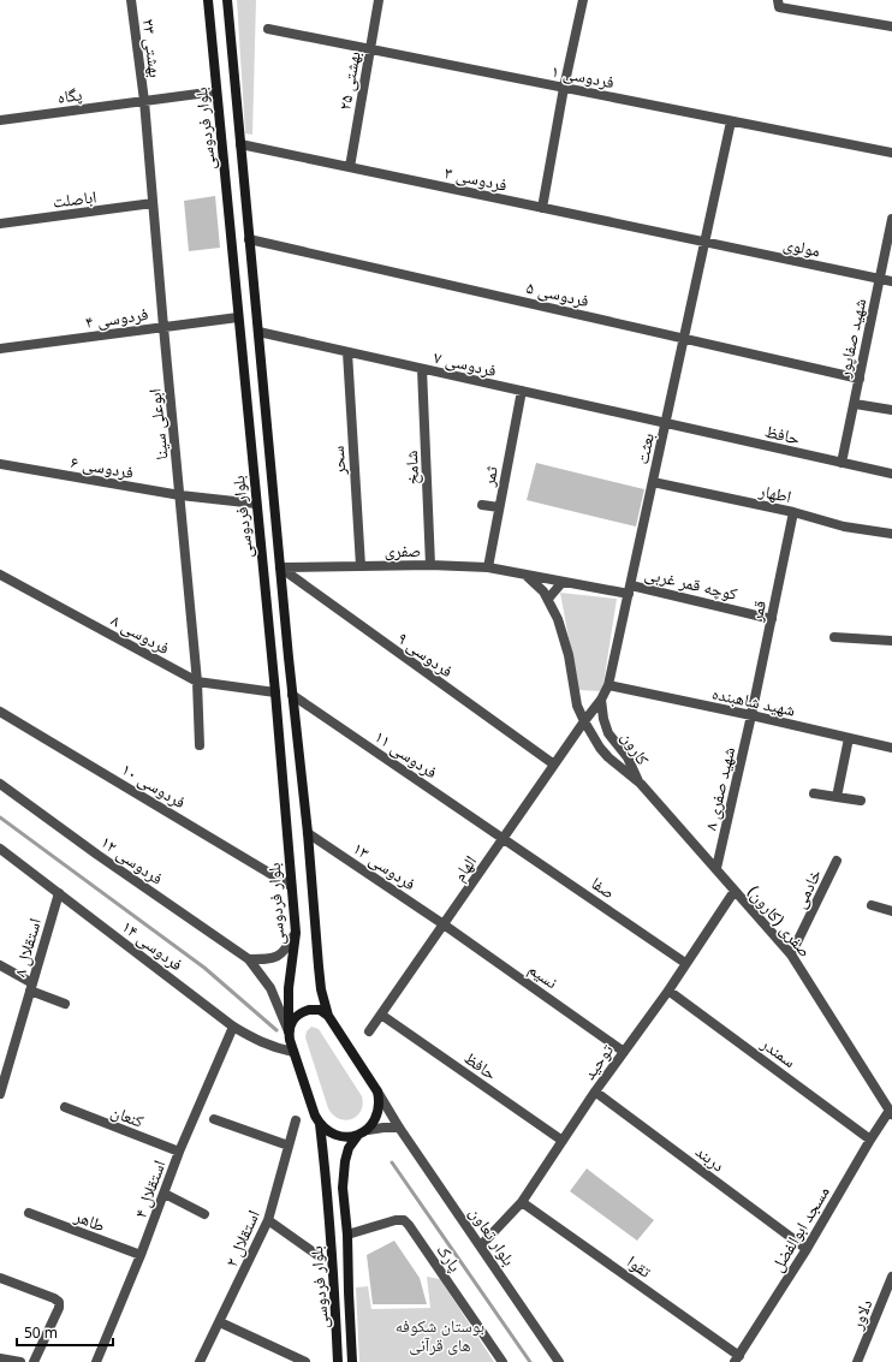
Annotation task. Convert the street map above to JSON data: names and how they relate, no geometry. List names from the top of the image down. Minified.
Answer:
{"streets":{"main road":["بلوار فردوسی"],"street":["بهشتی ۲۳","فردوسی ۱","بهشتی ۲۵","پگاه","فردوسی ۳","اباصلت","مولوی","فردوسی ۵","فردوسی ۴","شهید صفاپور","فردوسی ۷","ابوعلی سینا","حافظ","بعثت","سحر","فردوسی ۶","شامخ","ثمر","اطهار","صفری","کوچه قمر غربی","قمر","فردوسی ۸","فردوسی ۹","شهید شاهبنده","کارون","فردوسی ۱۱","فردوسی ۱۰","شهید صفری ۸","فردوسی ۱۲","فردوسی ۱۳","الهام","صفا","خادمی","صفری (کارون)","فردوسی ۱۴","استقلال ۸","نسیم","سمندر","توحید","کنعان","دربند","استقلال ۴","طاهر","مسجد ابوالفضل","بلوار تعاون","استقلال ۲","پارک","تقوا","دلاور"]},"crossings":[["بهشتی ۲۳","پگاه"],["بهشتی ۲۳","ابوعلی سینا"],["فردوسی ۱","بهشتی ۲۵"],["فردوسی ۱","بعثت"],["بهشتی ۲۵","فردوسی ۳"],["پگاه","بلوار فردوسی"],["پگاه","ابوعلی سینا"],["بلوار فردوسی","فردوسی ۳"],["بلوار فردوسی","فردوسی ۵"],["بلوار فردوسی","فردوسی ۴"],["بلوار فردوسی","فردوسی ۷"],["بلوار فردوسی","فردوسی ۶"],["بلوار فردوسی","صفری"],["بلوار فردوسی","فردوسی ۸"],["بلوار فردوسی","فردوسی ۹"],["بلوار فردوسی","فردوسی ۱۱"],["بلوار فردوسی","فردوسی ۱۰"],["بلوار فردوسی","فردوسی ۱۲"],["بلوار فردوسی","فردوسی ۱۳"],["بلوار فردوسی","فردوسی ۱۴"],["بلوار فردوسی","بلوار تعاون"],["بلوار فردوسی","پارک"],["فردوسی ۳","مولوی"],["فردوسی ۳","بعثت"],["اباصلت","ابوعلی سینا"],["مولوی","شهید صفاپور"],["مولوی","بعثت"],["فردوسی ۵","شهید صفاپور"],["فردوسی ۵","بعثت"],["فردوسی ۴","ابوعلی سینا"],["شهید صفاپور","حافظ"],["فردوسی ۷","حافظ"],["فردوسی ۷","بعثت"],["فردوسی ۷","سحر"],["فردوسی ۷","شامخ"],["فردوسی ۷","ثمر"],["ابوعلی سینا","فردوسی ۶"],["ابوعلی سینا","فردوسی ۸"],["حافظ","بعثت"],["حافظ","الهام"],["حافظ","توحید"],["بعثت","اطهار"],["بعثت","کوچه قمر غربی"],["بعثت","شهید شاهبنده"],["بعثت","کارون"],["بعثت","الهام"],["سحر","صفری"],["شامخ","صفری"],["ثمر","صفری"],["اطهار","قمر"],["صفری","کوچه قمر غربی"],["صفری","فردوسی ۹"],["صفری","کارون"],["کوچه قمر غربی","قمر"],["قمر","شهید شاهبنده"],["قمر","شهید صفری ۸"],["فردوسی ۹","الهام"],["شهید شاهبنده","شهید صفری ۸"],["کارون","الهام"],["کارون","صفری (کارون)"],["فردوسی ۱۱","الهام"],["فردوسی ۱۱","صفا"],["شهید صفری ۸","صفری (کارون)"],["فردوسی ۱۳","الهام"],["فردوسی ۱۳","نسیم"],["الهام","صفا"],["الهام","نسیم"],["صفا","توحید"],["خادمی","صفری (کارون)"],["صفری (کارون)","توحید"],["صفری (کارون)","مسجد ابوالفضل"],["فردوسی ۱۴","استقلال ۸"],["فردوسی ۱۴","استقلال ۴"],["نسیم","توحید"],["سمندر","توحید"],["سمندر","مسجد ابوالفضل"],["توحید","دربند"],["توحید","بلوار تعاون"],["توحید","تقوا"],["کنعان","استقلال ۴"],["دربند","مسجد ابوالفضل"],["استقلال ۴","طاهر"],["مسجد ابوالفضل","تقوا"]],"parks":["بوستان شکوفه های قرآنی"],"scale_bar":"50 m"}
